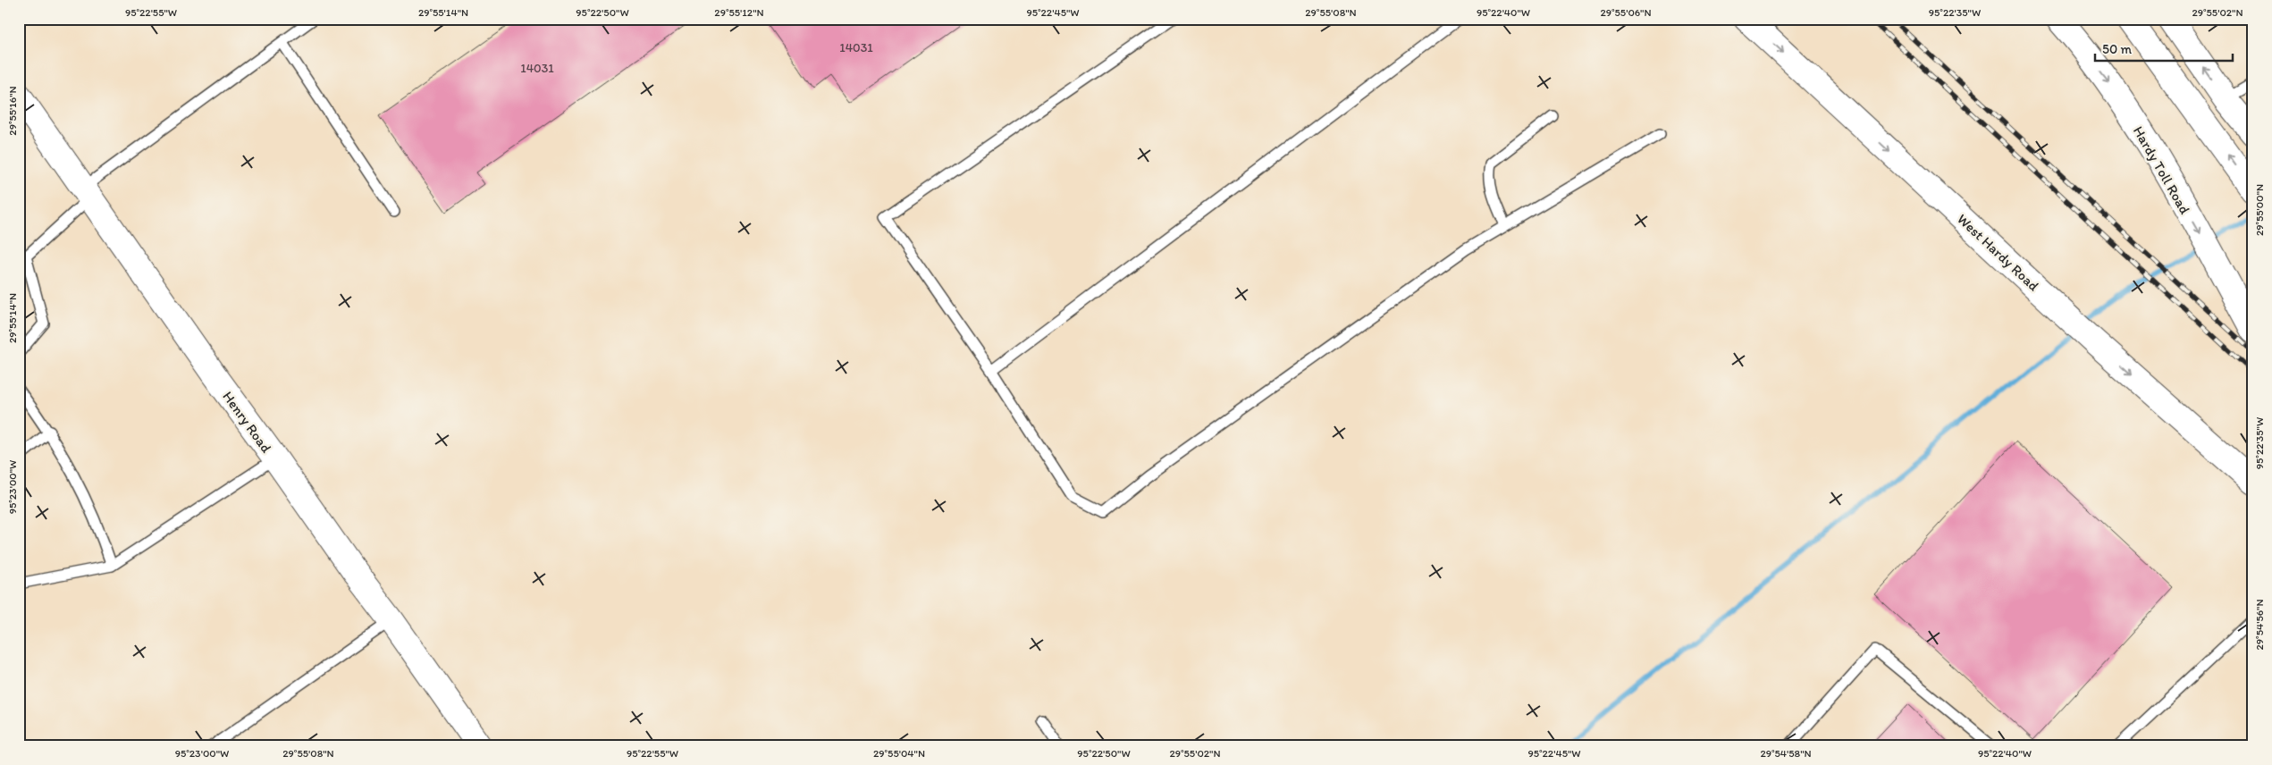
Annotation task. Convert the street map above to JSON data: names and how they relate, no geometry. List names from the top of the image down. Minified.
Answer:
{"streets":{"main road":["Hardy Toll Road","West Hardy Road","Henry Road"]},"one_way":["West Hardy Road"],"house_numbers":["14031","14031"],"scale_bar":"50 m","coordinates":["95°22'55\"W","29°55'14\"N","95°22'50\"W","29°55'12\"N","95°22'45\"W","29°55'08\"N","95°22'40\"W","29°55'06\"N","95°22'35\"W","29°55'02\"N","29°55'16\"N","29°55'00\"N","95°23'00\"W","29°54'56\"N","29°55'04\"N","29°54'58\"N"]}
